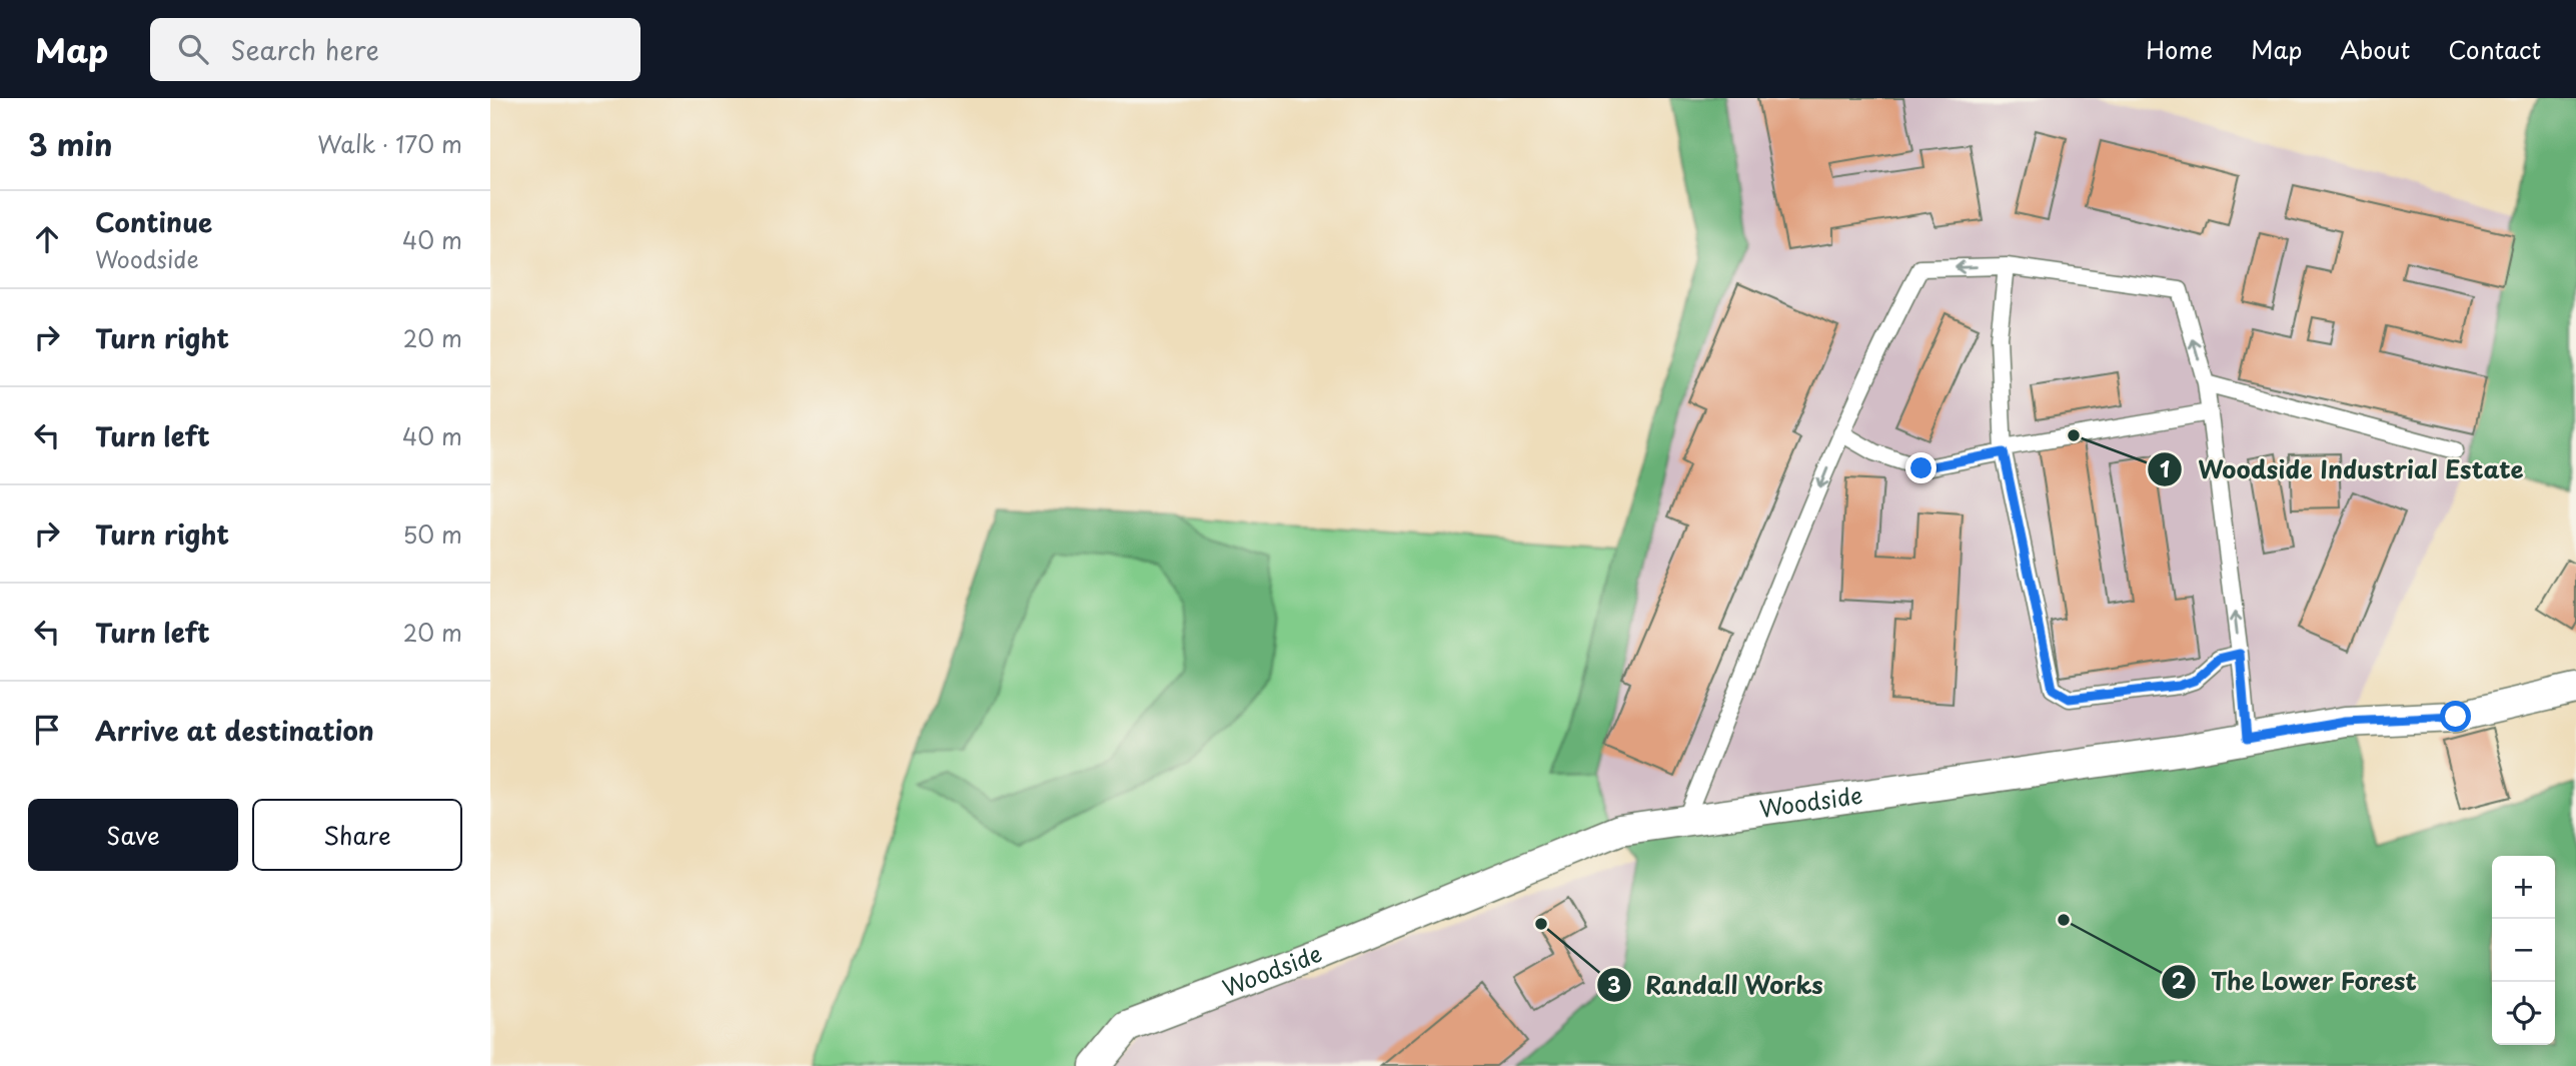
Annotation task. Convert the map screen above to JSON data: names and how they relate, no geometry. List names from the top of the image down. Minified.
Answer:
{"streets":{"street":["Woodside"]},"places":["Woodside Industrial Estate","The Lower Forest","Randall Works"],"page":{"header":"Map","search":"Search here","nav":["Home","Map","About","Contact"],"heading":["3 min","Walk · 170 m"],"list":[["Continue","Woodside","40 m"],["Turn right","20 m"],["Turn left","40 m"],["Turn right","50 m"],["Turn left","20 m"],"Arrive at destination"],"buttons":["Save","Share"],"map_buttons":["+","−"]}}
